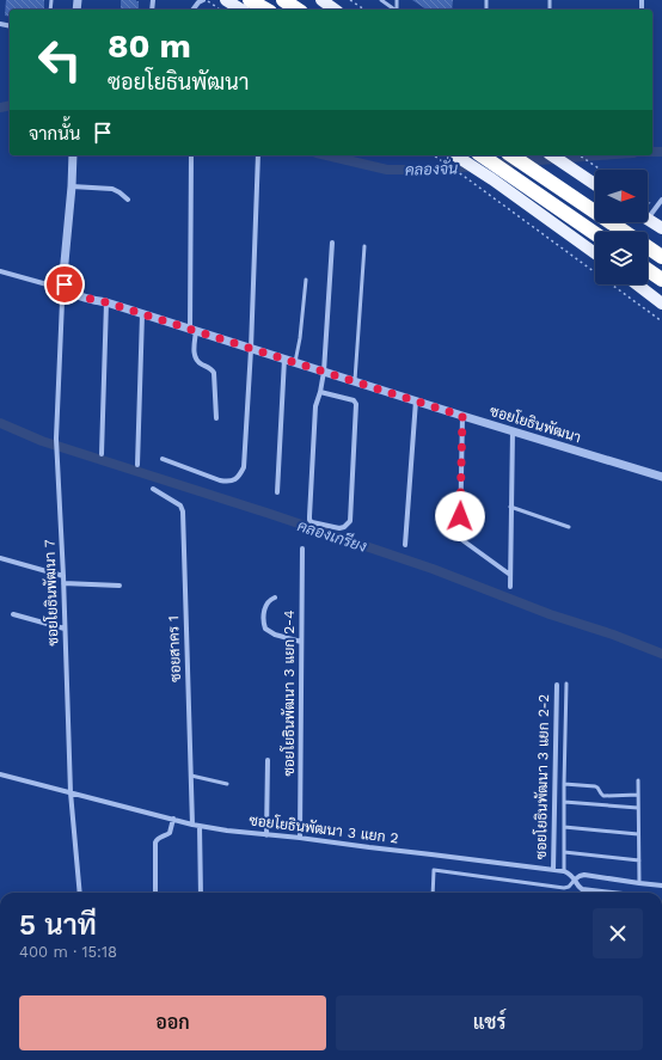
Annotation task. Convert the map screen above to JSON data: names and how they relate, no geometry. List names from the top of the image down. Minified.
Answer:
{"streets":{"street":["ซอยโยธินพัฒนา","ซอยโยธินพัฒนา 7","ซอยสาคร 1","ซอยโยธินพัฒนา 3 แยก 2-4","ซอยโยธินพัฒนา 3 แยก 2-2","ซอยโยธินพัฒนา 3 แยก 2"]},"crossings":[["ซอยโยธินพัฒนา","ซอยโยธินพัฒนา 7"],["ซอยโยธินพัฒนา 7","ซอยโยธินพัฒนา 3 แยก 2"],["ซอยสาคร 1","ซอยโยธินพัฒนา 3 แยก 2"],["ซอยโยธินพัฒนา 3 แยก 2-4","ซอยโยธินพัฒนา 3 แยก 2"],["ซอยโยธินพัฒนา 3 แยก 2-2","ซอยโยธินพัฒนา 3 แยก 2"]],"water":["คลองจั่น","คลองเกรียง"],"north":"right","page":{"turn":["80 m","ซอยโยธินพัฒนา"],"then":"จากนั้น","heading":["5 นาที","400 m · 15:18"],"buttons":["ออก","แชร์"]}}
